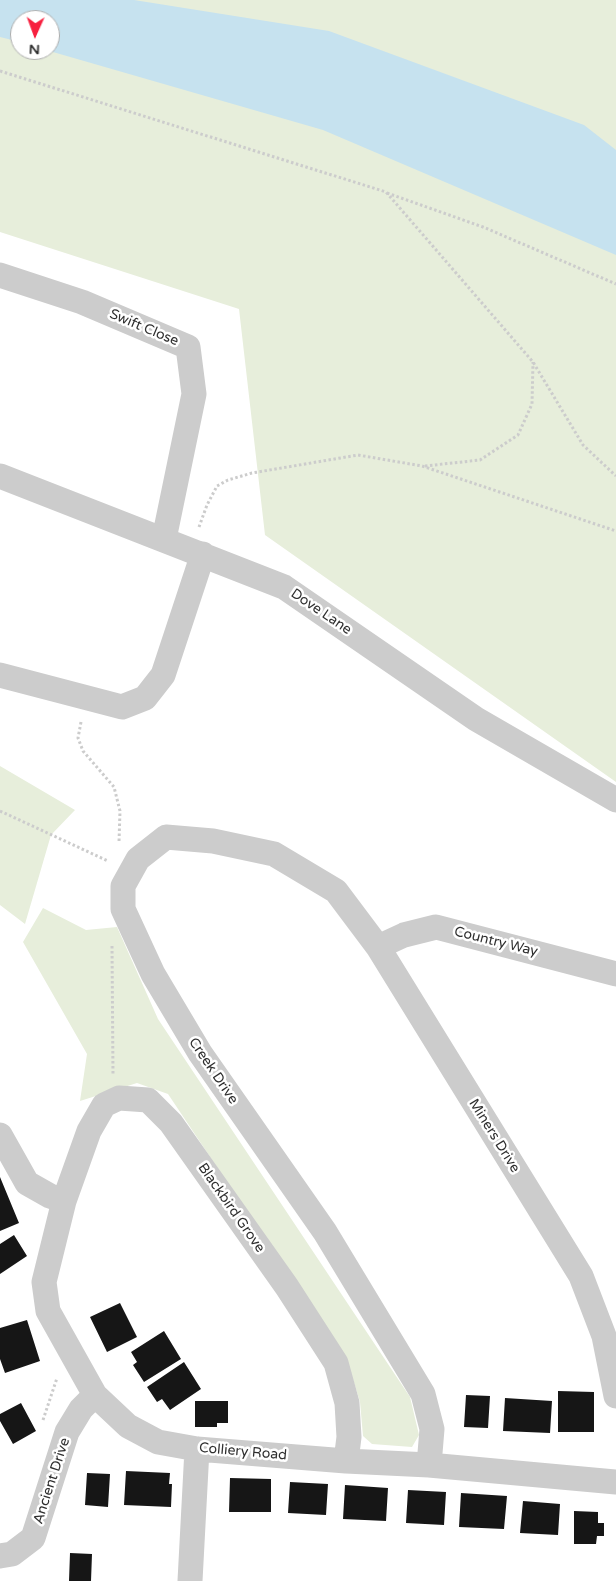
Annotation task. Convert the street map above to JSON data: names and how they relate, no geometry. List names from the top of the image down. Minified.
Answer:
{"streets":{"street":["Swift Close","Dove Lane","Country Way","Creek Drive","Miners Drive","Blackbird Grove","Colliery Road","Ancient Drive"]},"crossings":[["Swift Close","Dove Lane"],["Country Way","Miners Drive"],["Creek Drive","Miners Drive"],["Creek Drive","Colliery Road"],["Blackbird Grove","Colliery Road"],["Colliery Road","Ancient Drive"]],"north":"bottom"}
